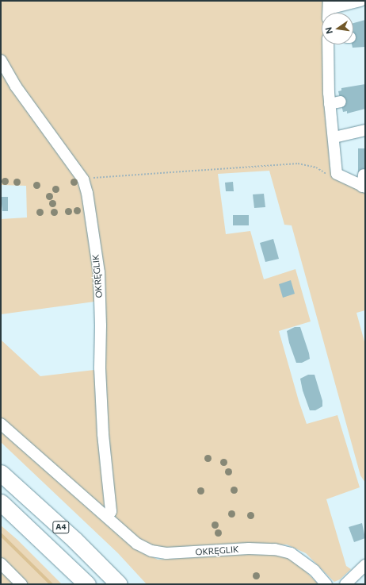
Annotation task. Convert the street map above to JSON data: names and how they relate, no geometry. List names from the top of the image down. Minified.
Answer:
{"streets":{"highway":["A4"],"street":["OKRĘGLIK"]},"north":"left"}
